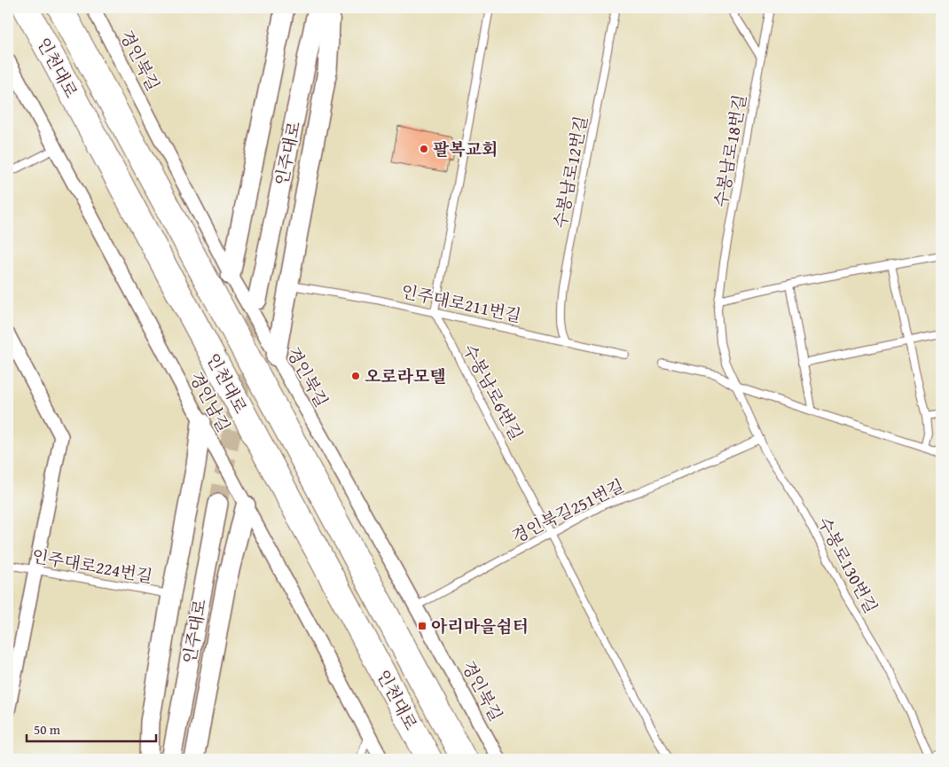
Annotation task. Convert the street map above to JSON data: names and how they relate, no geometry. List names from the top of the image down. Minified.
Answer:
{"streets":{"highway":["인천대로"],"street":["경인북길","인주대로","경인남길"],"lane":["수봉남로18번길","수봉남로12번길","인주대로211번길","수봉남로6번길","경인북길251번길","수봉로130번길","인주대로224번길"]},"crossings":[["경인북길","경인북길251번길"],["수봉남로18번길","수봉로130번길"],["수봉남로12번길","인주대로211번길"],["인주대로211번길","수봉남로6번길"],["수봉남로6번길","경인북길251번길"],["경인북길251번길","수봉로130번길"]],"places":{"other":["팔복교회","오로라모텔"],"transit":["아리마을쉼터"]},"scale_bar":"50 m"}
